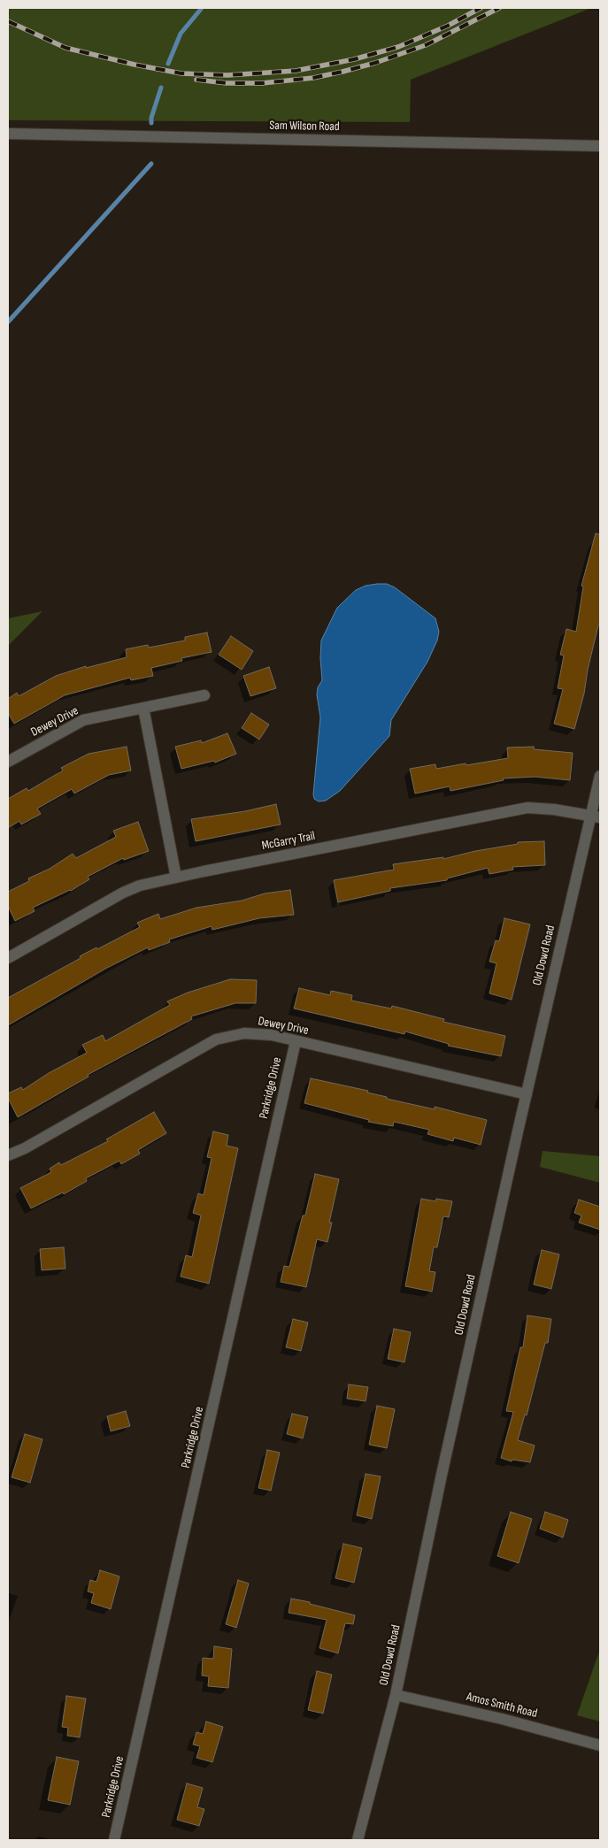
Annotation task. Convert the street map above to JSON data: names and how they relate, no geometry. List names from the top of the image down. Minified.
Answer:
{"streets":{"street":["Sam Wilson Road","Dewey Drive","McGarry Trail","Old Dowd Road","Parkridge Drive","Amos Smith Road"]},"crossings":[["Dewey Drive","Old Dowd Road"],["Dewey Drive","Parkridge Drive"],["McGarry Trail","Old Dowd Road"],["Old Dowd Road","Amos Smith Road"]]}
